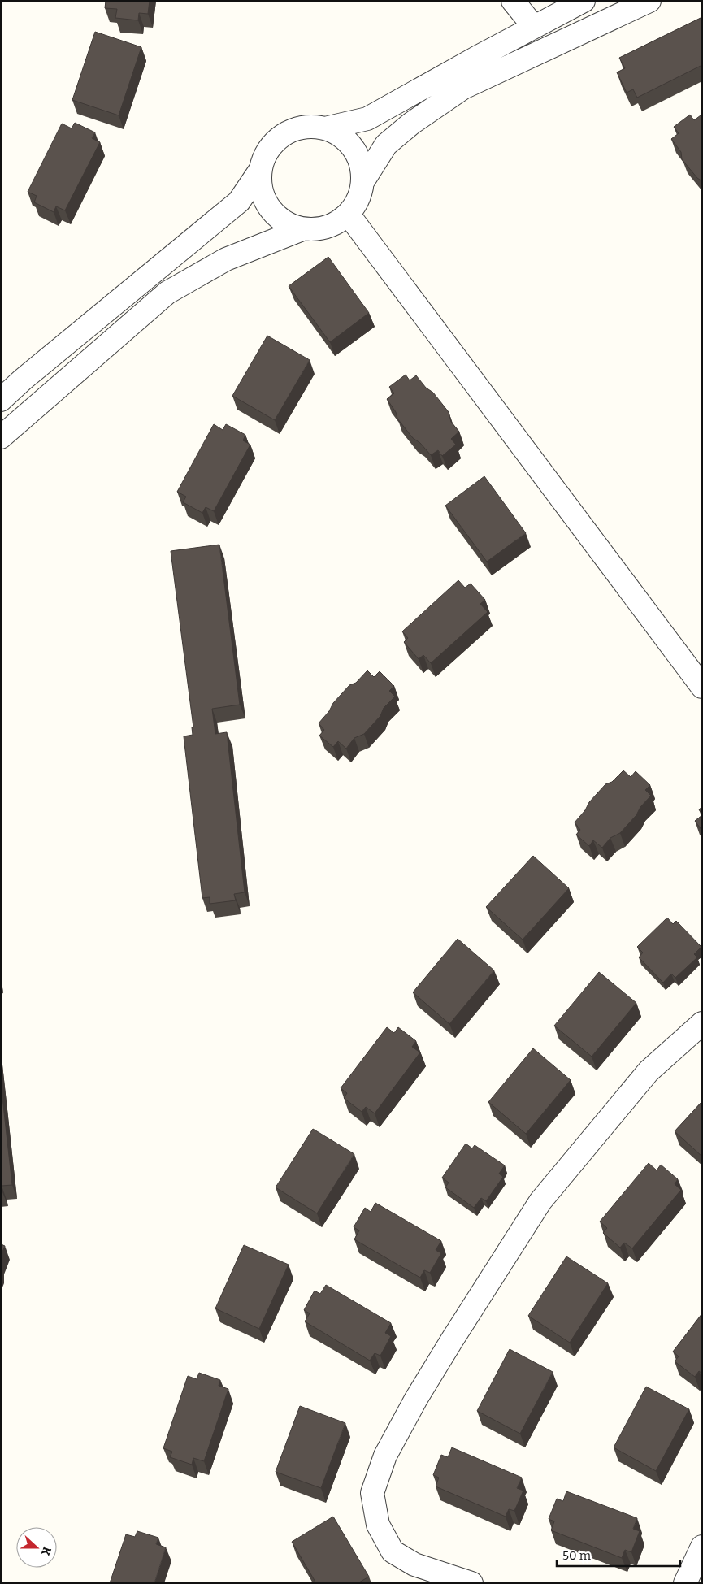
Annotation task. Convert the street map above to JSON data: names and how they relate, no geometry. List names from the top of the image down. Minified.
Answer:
{"scale_bar":"50 m","north":"right"}
